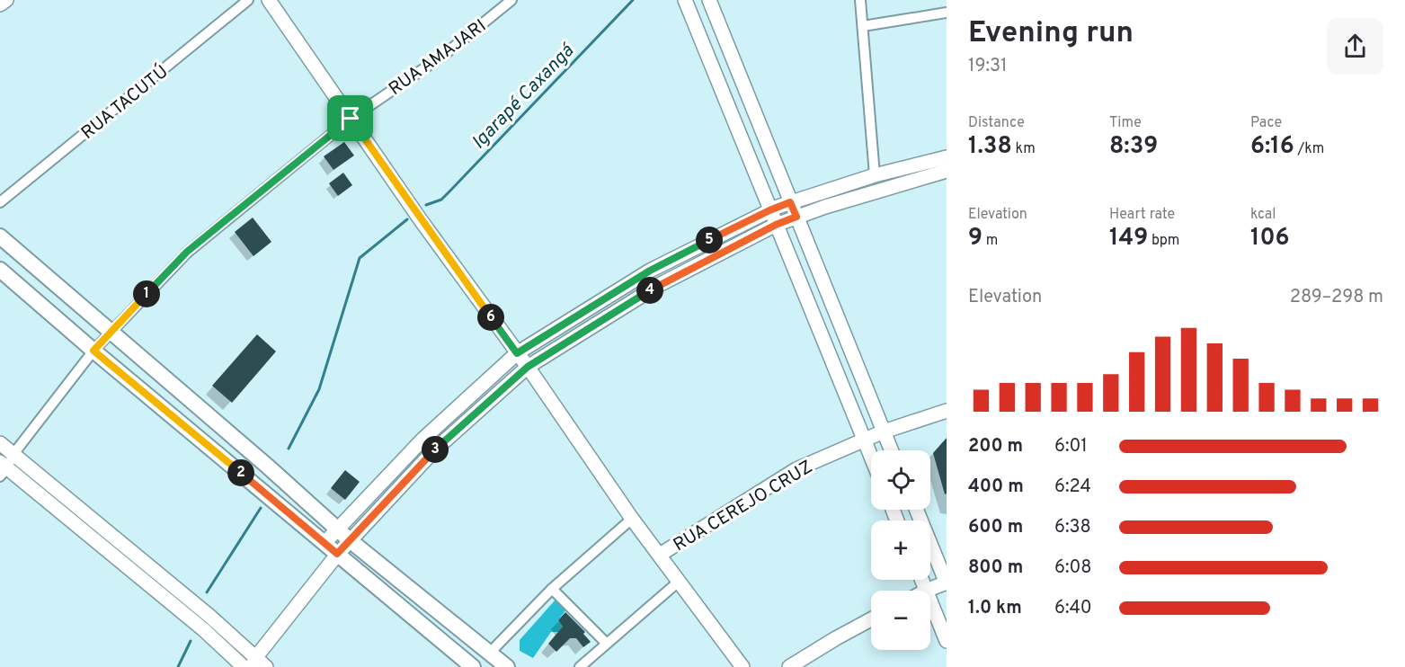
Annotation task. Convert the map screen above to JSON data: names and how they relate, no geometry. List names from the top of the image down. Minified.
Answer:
{"streets":{"main road":["RUA CEREJO CRUZ"],"street":["RUA AMAJARI","RUA TACUTÚ"]},"water":["Igarapé Caxangá"],"page":{"heading":["Evening run","19:31"],"stats":[["Distance","1.38 km"],["Time","8:39"],["Pace","6:16 /km"],["Elevation","9 m"],["Heart rate","149 bpm"],["kcal","106"]],"pins":["5","4","1","6","3","2"],"chart":["Elevation","289–298 m"],"list":[{"name":"200 m","note":"6:01"},{"name":"400 m","note":"6:24"},{"name":"600 m","note":"6:38"},{"name":"800 m","note":"6:08"},{"name":"1.0 km","note":"6:40"}],"map_buttons":["+","−"]}}
